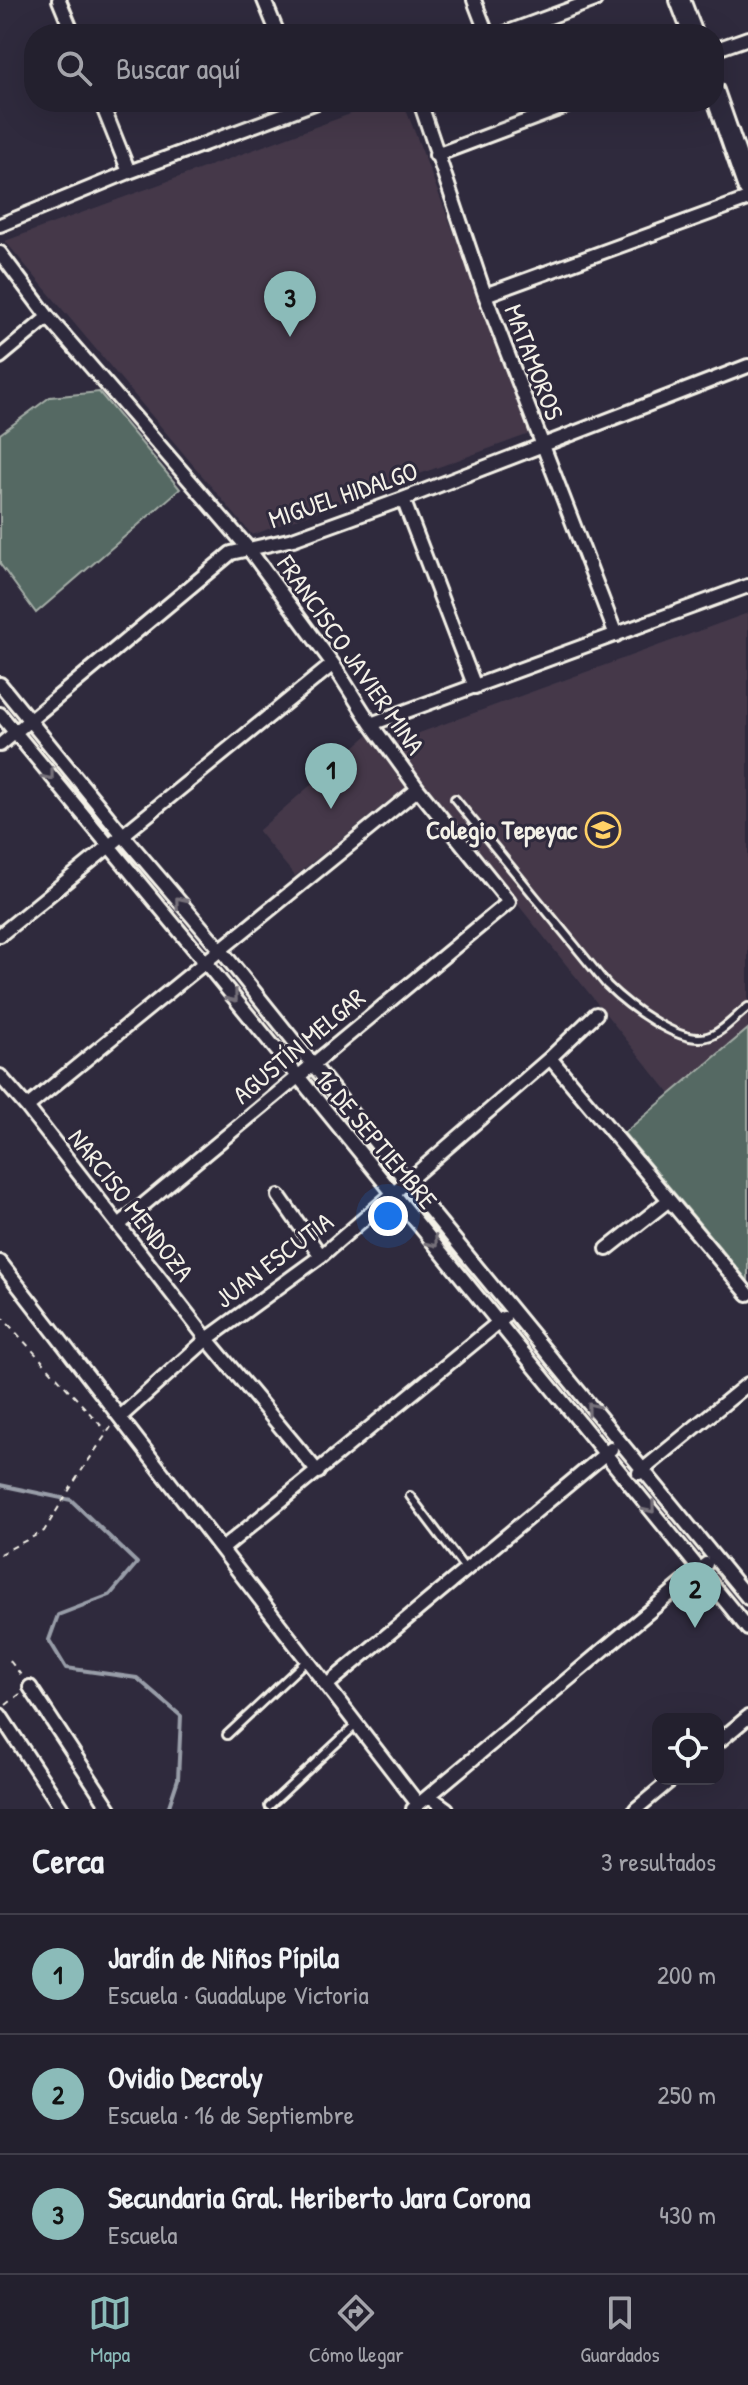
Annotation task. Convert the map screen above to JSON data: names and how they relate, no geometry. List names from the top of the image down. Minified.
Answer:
{"streets":{"street":["MATAMOROS","MIGUEL HIDALGO","FRANCISCO JAVIER MINA","AGUSTÍN MELGAR","16 DE SEPTIEMBRE","NARCISO MENDOZA","JUAN ESCUTIA"]},"crossings":[["MATAMOROS","MIGUEL HIDALGO"],["MIGUEL HIDALGO","FRANCISCO JAVIER MINA"],["MIGUEL HIDALGO","16 DE SEPTIEMBRE"],["FRANCISCO JAVIER MINA","AGUSTÍN MELGAR"],["AGUSTÍN MELGAR","16 DE SEPTIEMBRE"],["AGUSTÍN MELGAR","NARCISO MENDOZA"],["16 DE SEPTIEMBRE","JUAN ESCUTIA"],["NARCISO MENDOZA","JUAN ESCUTIA"]],"places":{"school or university":["Colegio Tepeyac"]},"page":{"search":"Buscar aquí","pins":["3","1","2"],"heading":["Cerca","3 resultados"],"list":[{"mark":"1","name":"Jardín de Niños Pípila","note":"Escuela · Guadalupe Victoria","value":"200 m"},{"mark":"2","name":"Ovidio Decroly","note":"Escuela · 16 de Septiembre","value":"250 m"},{"mark":"3","name":"Secundaria Gral. Heriberto Jara Corona","note":"Escuela","value":"430 m"}],"nav":["Mapa","Cómo llegar","Guardados"]}}
